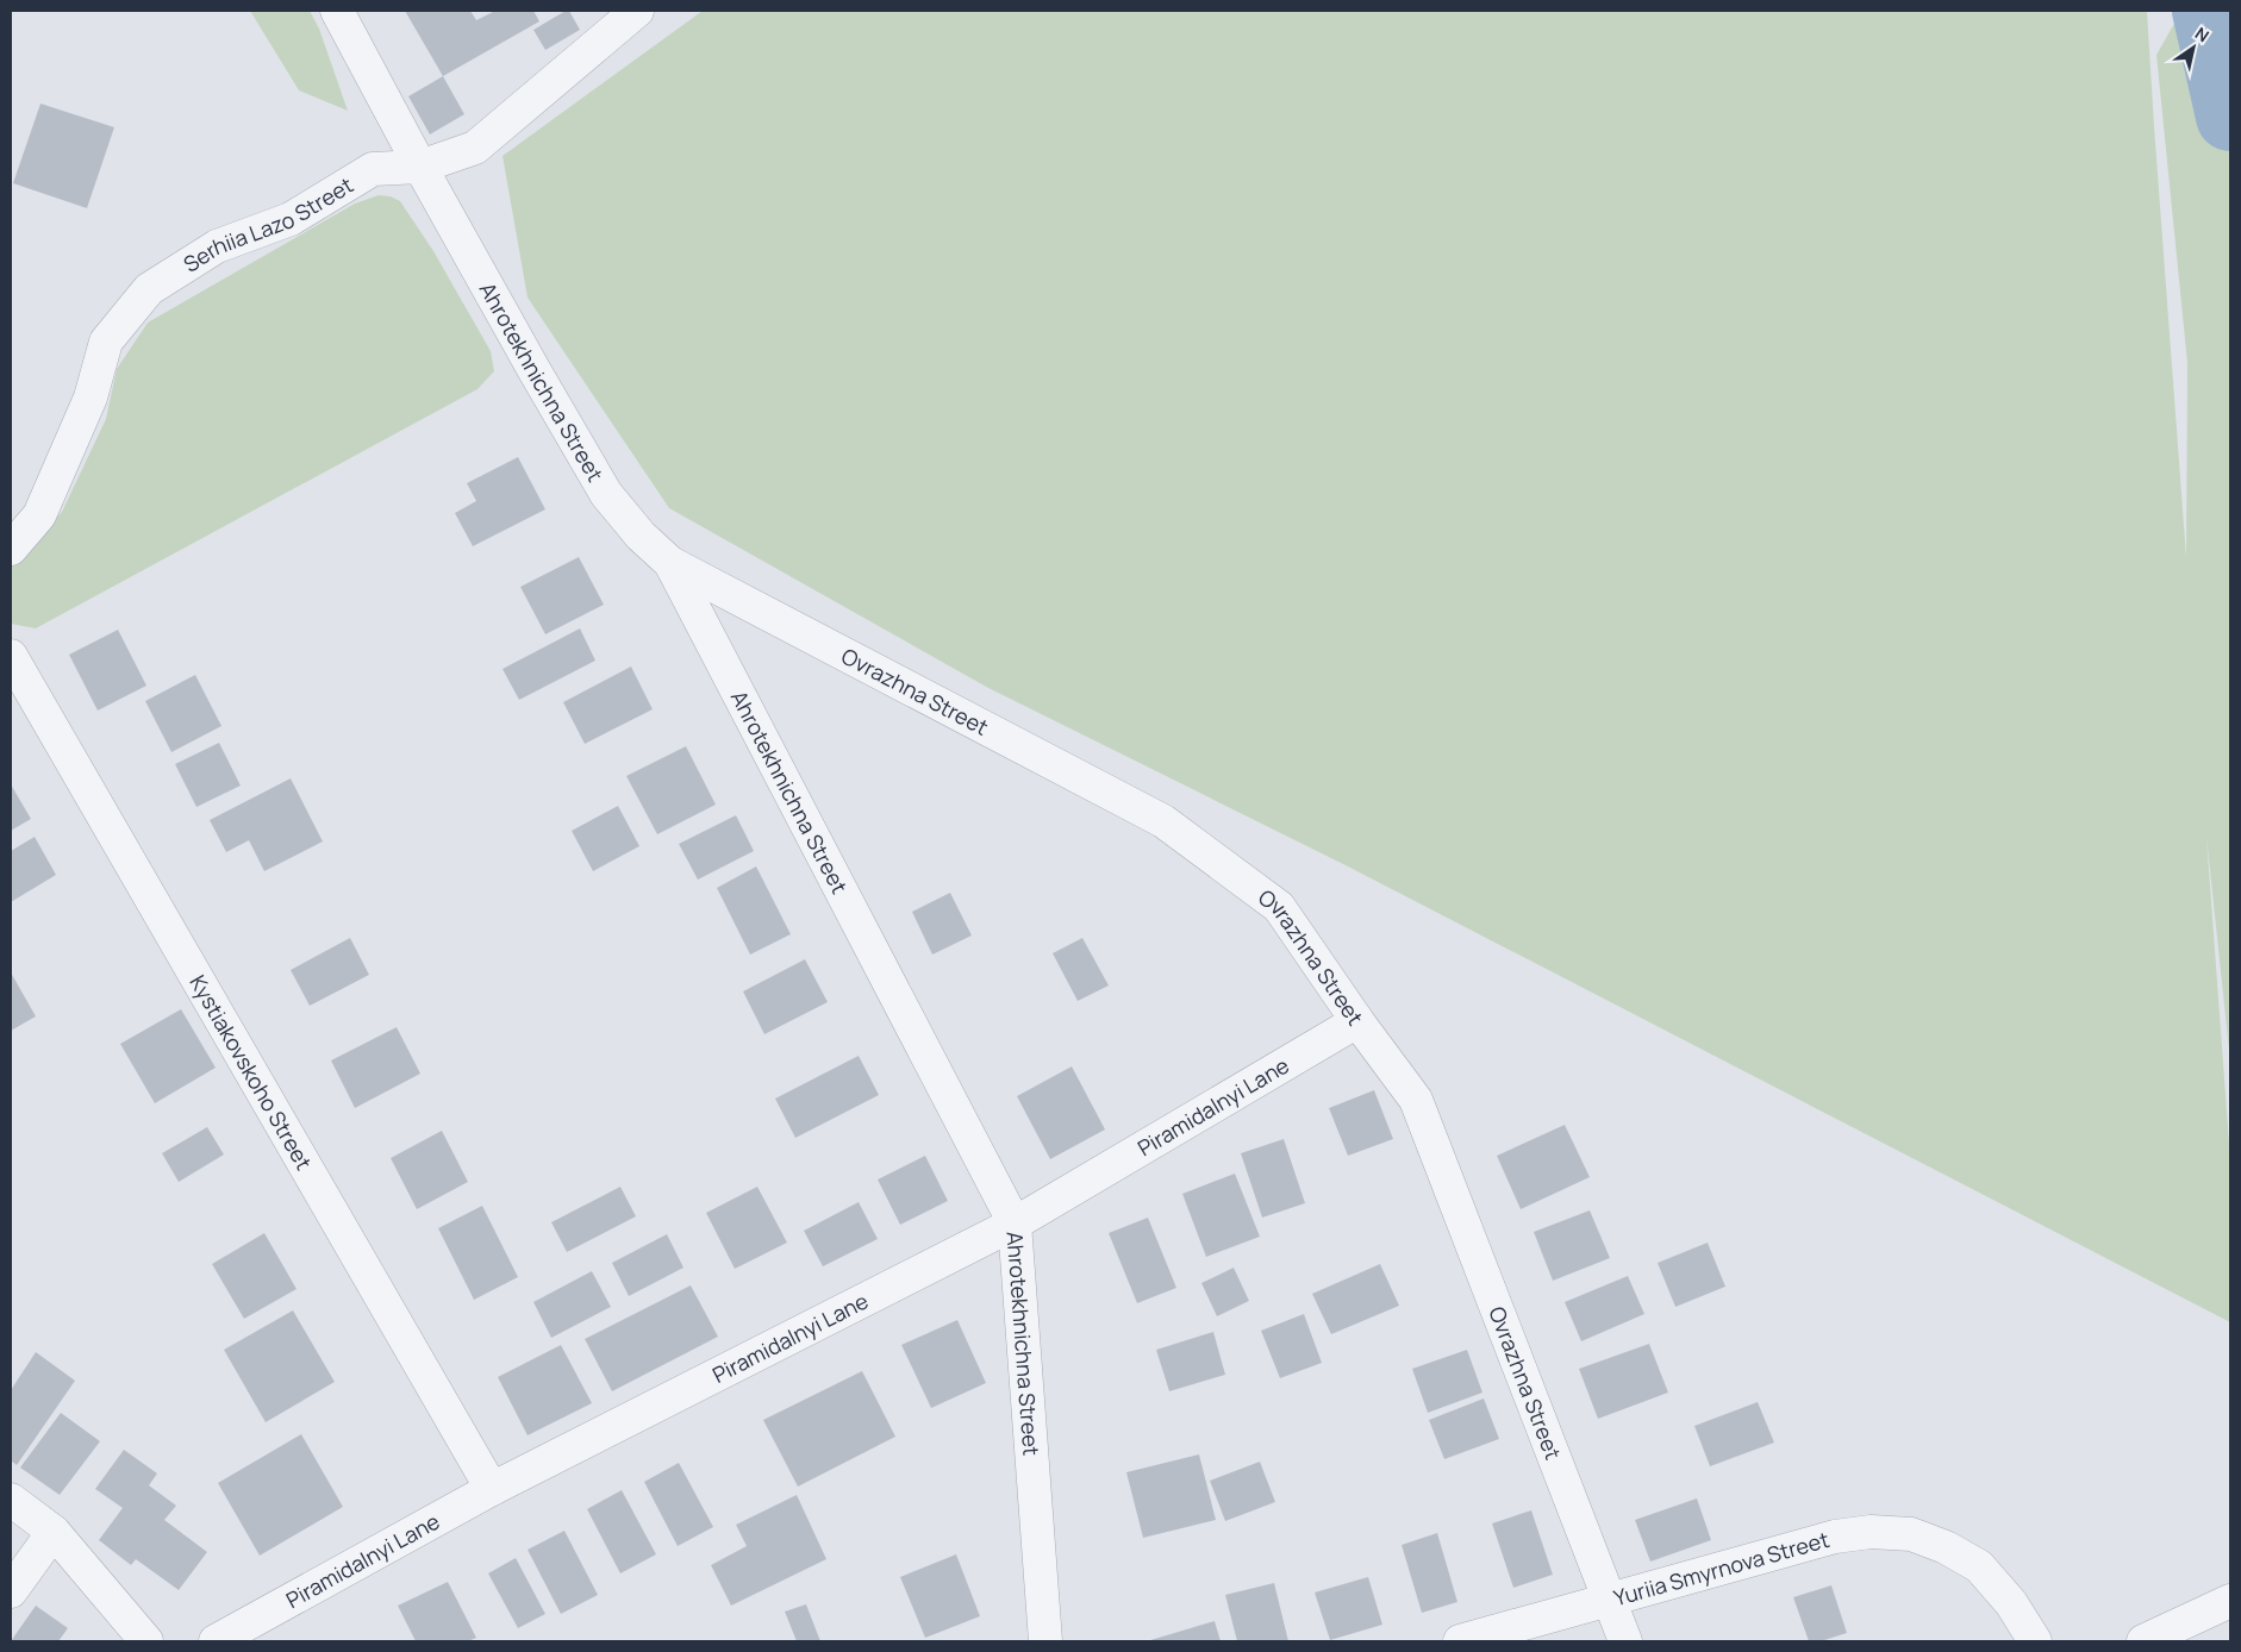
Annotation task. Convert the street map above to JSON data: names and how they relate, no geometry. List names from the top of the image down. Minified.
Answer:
{"streets":{"street":["Serhiia Lazo Street","Ahrotekhnichna Street","Ovrazhna Street","Kystiakovskoho Street","Piramidalnyi Lane","Yuriia Smyrnova Street"]},"crossings":[["Serhiia Lazo Street","Ahrotekhnichna Street"],["Ahrotekhnichna Street","Ovrazhna Street"],["Ahrotekhnichna Street","Piramidalnyi Lane"],["Ovrazhna Street","Piramidalnyi Lane"],["Ovrazhna Street","Yuriia Smyrnova Street"],["Kystiakovskoho Street","Piramidalnyi Lane"]],"north":"top right"}
